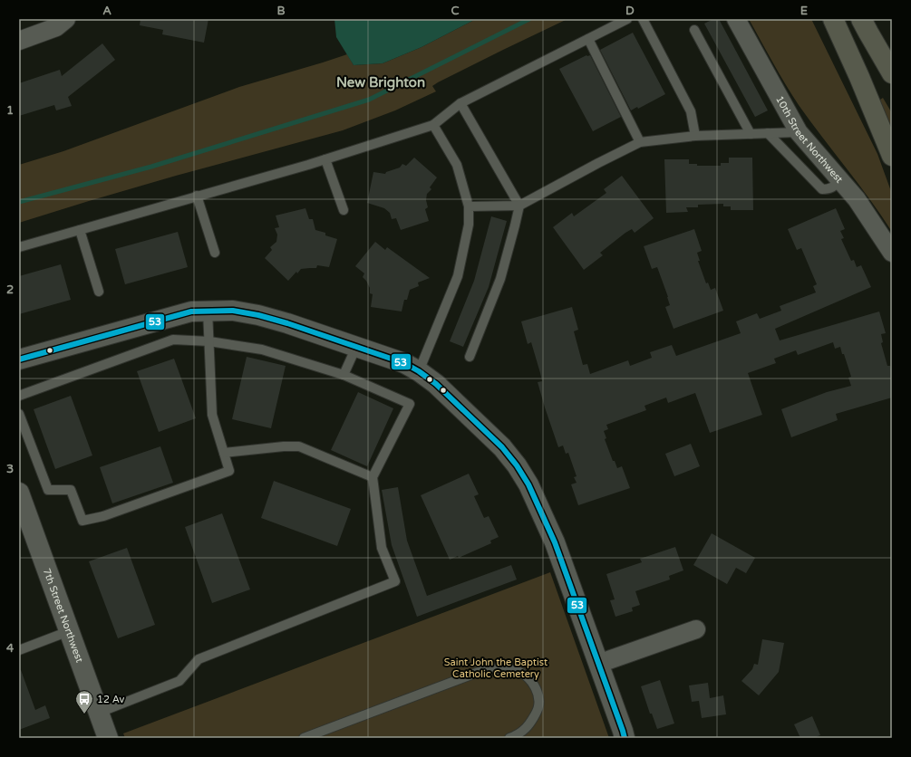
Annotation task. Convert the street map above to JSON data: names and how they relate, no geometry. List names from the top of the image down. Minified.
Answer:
{"streets":{"street":["10th Street Northwest","7th Street Northwest"]},"districts":["New Brighton"],"parks":["Saint John the Baptist Catholic Cemetery"],"places":{"bus stop":["12 Av"]},"lines":["transit line 53"],"grid":{"columns":["A","B","C","D","E"],"rows":["1","2","3","4"]}}
